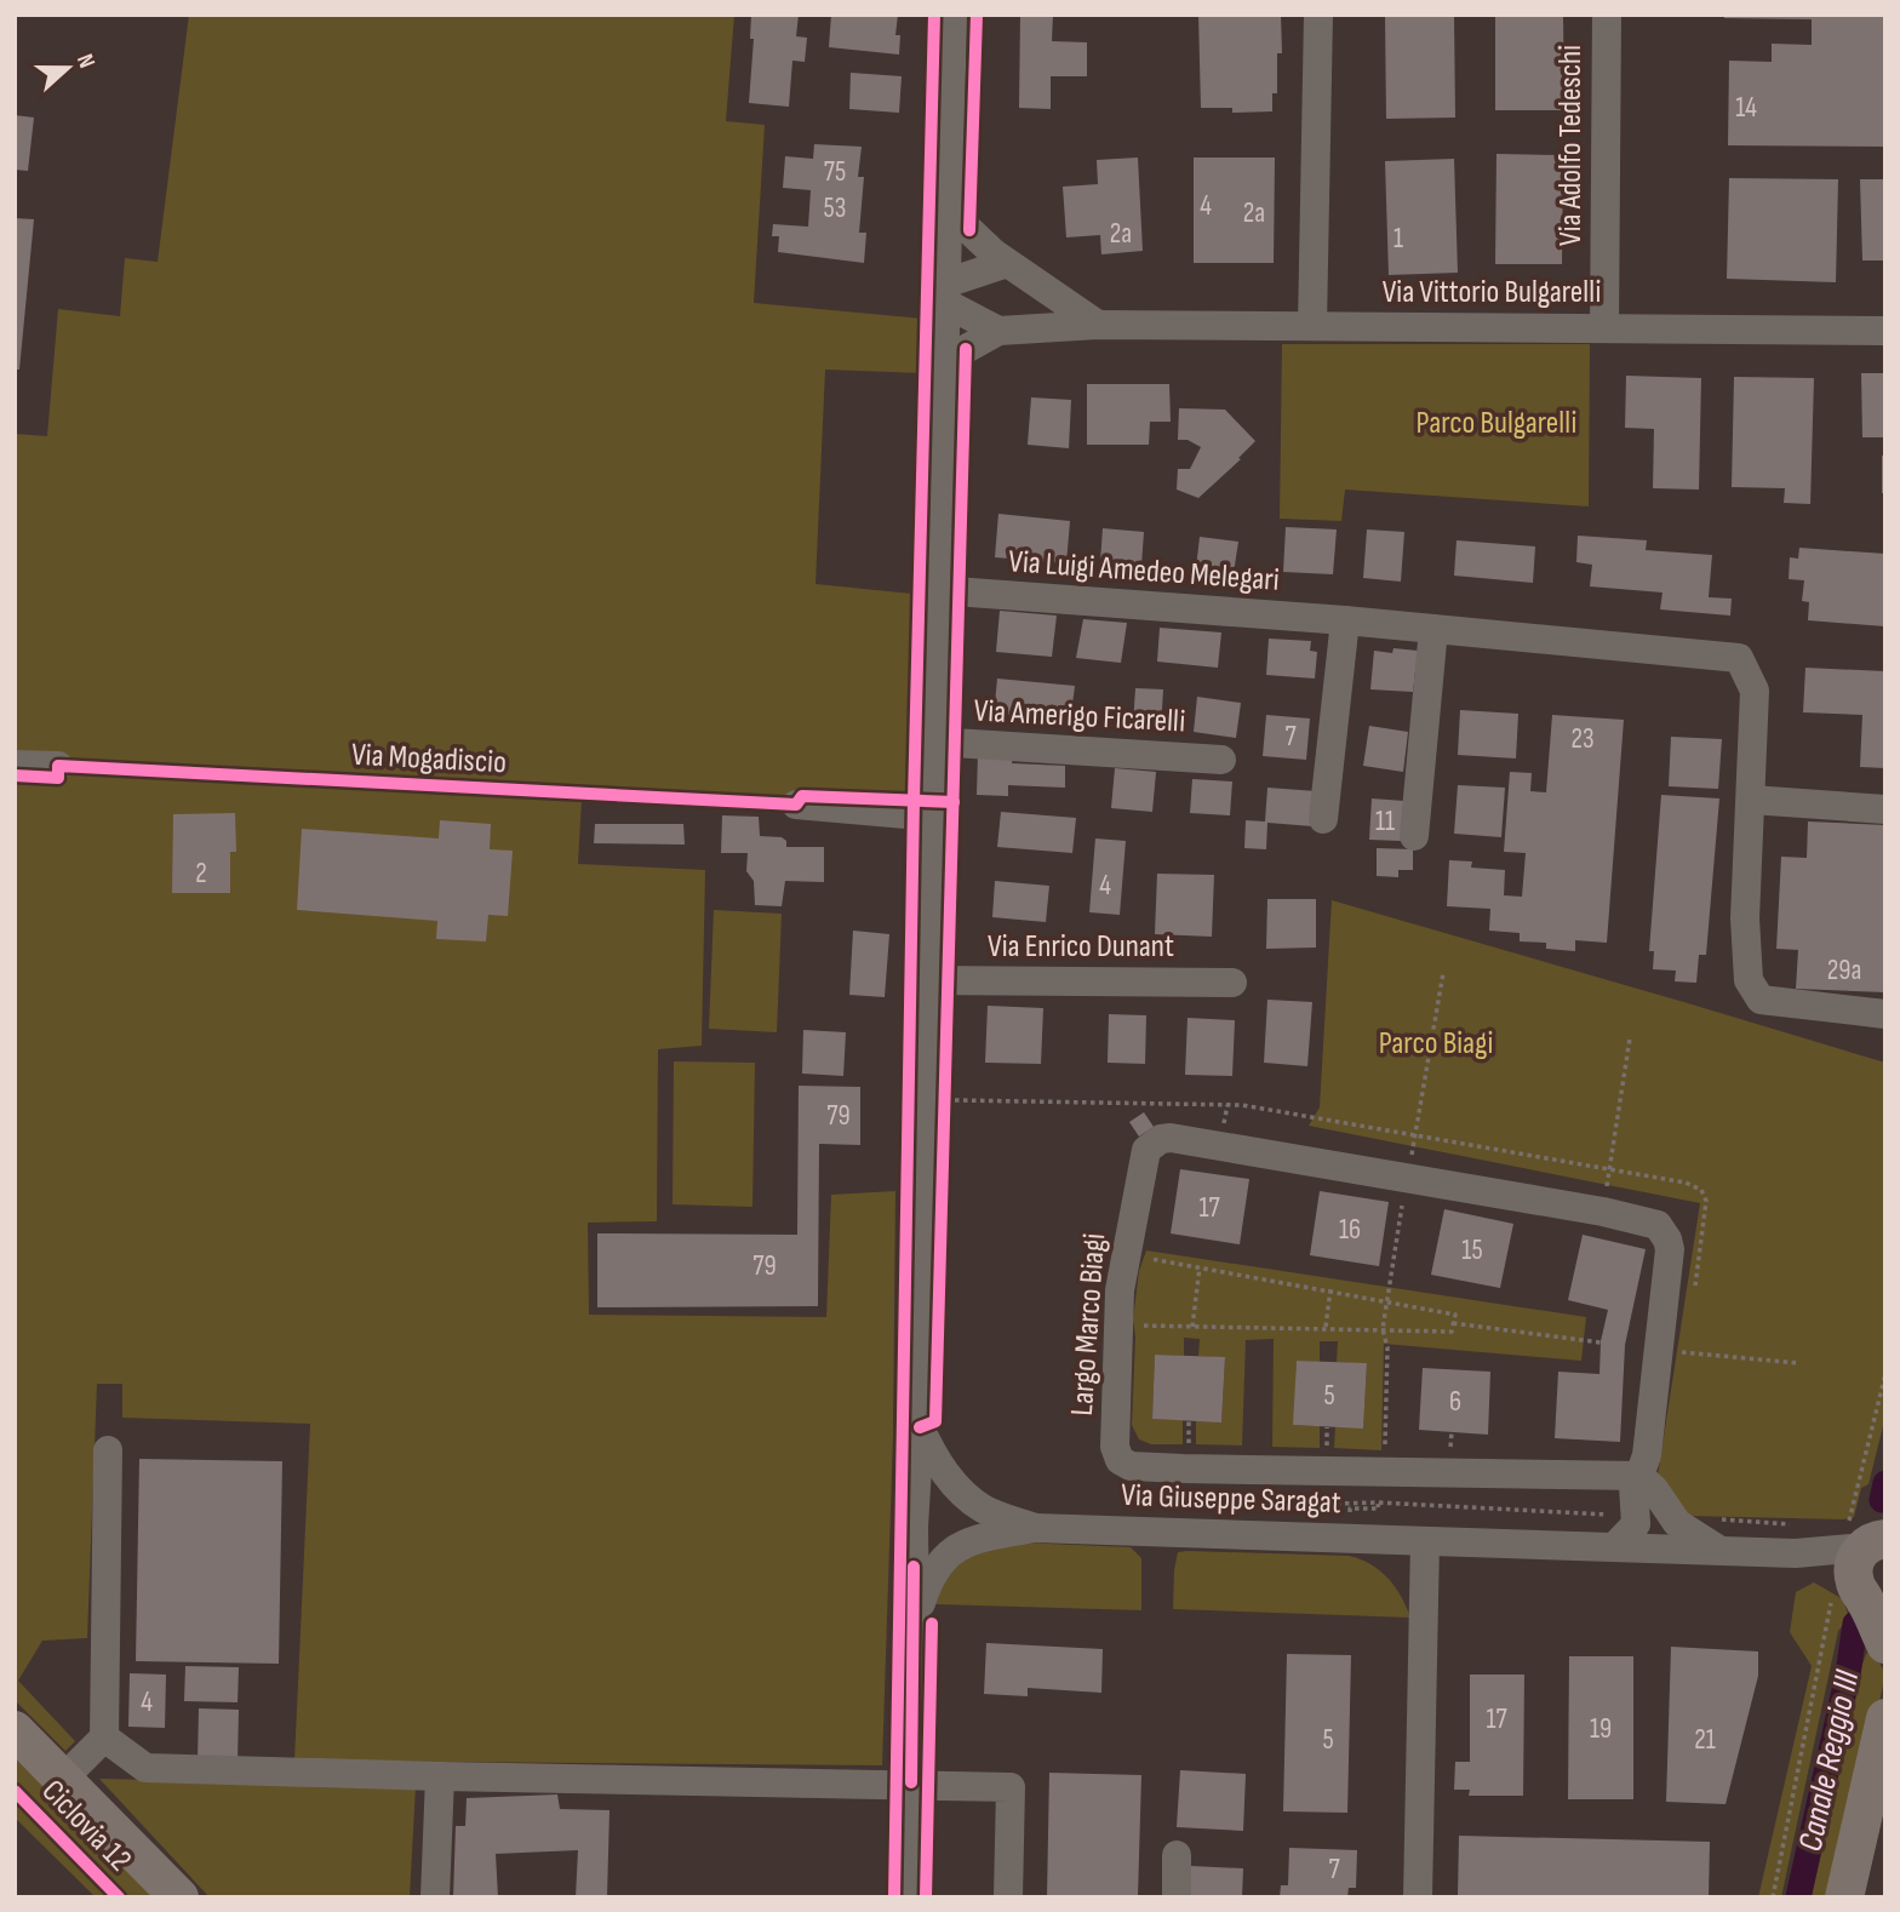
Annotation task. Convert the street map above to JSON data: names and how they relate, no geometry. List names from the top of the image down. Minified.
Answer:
{"streets":{"street":["Via Adolfo Tedeschi","Via Vittorio Bulgarelli","Via Luigi Amedeo Melegari","Via Amerigo Ficarelli","Via Enrico Dunant","Largo Marco Biagi","Via Giuseppe Saragat"],"cycle path":["Via Mogadiscio","Ciclovia 12"]},"crossings":[["Via Adolfo Tedeschi","Via Vittorio Bulgarelli"]],"water":["Canale Reggio III"],"parks":["Parco Bulgarelli","Parco Biagi"],"house_numbers":["14","75","4","53","2a","2a","1","7","23","11","2","4","29a","79","17","16","15","79","5","6","4","17","19","5","21","7"],"north":"right"}
